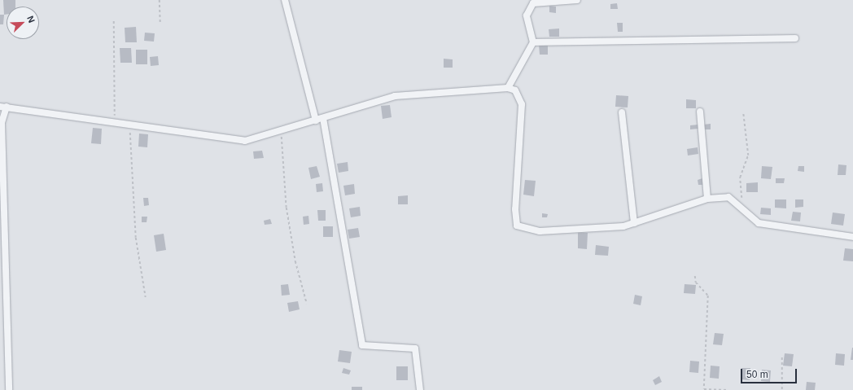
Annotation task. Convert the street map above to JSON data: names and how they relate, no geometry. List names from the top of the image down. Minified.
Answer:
{"scale_bar":"50 m","north":"top right"}
